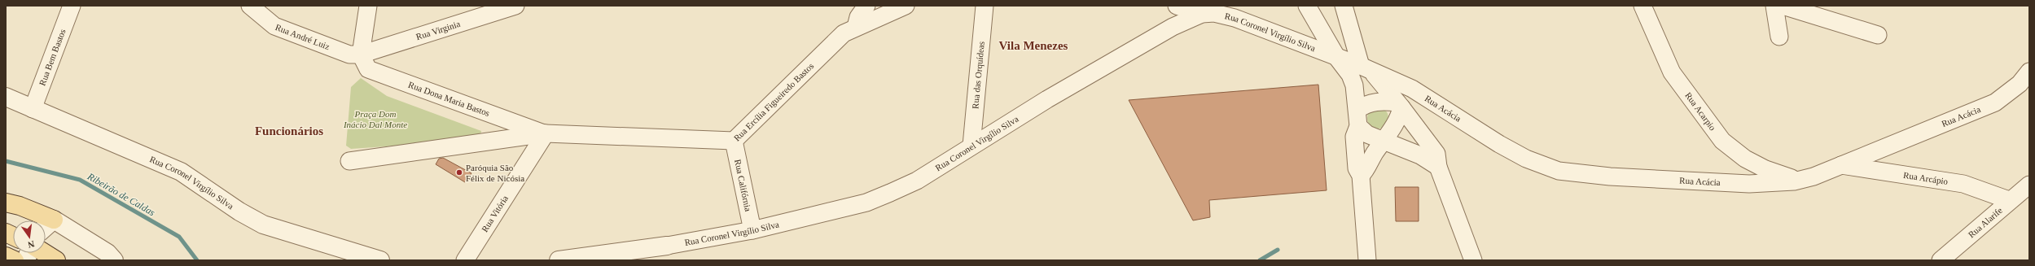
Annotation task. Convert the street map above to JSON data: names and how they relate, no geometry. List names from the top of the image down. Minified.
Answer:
{"streets":{"street":["Rua Virginia","Rua Coronel Virgílio Silva","Rua André Luiz","Rua Bem Bastos","Rua das Orquídeas","Rua Dona Maria Bastos","Rua Ercília Figueiredo Bastos","Rua Acácia","Rua Acarpio","Rua Arcápio","Rua Califórnia","Rua Vitória","Rua Alarife"]},"crossings":[["Rua Virginia","Rua André Luiz"],["Rua Virginia","Rua Dona Maria Bastos"],["Rua Coronel Virgílio Silva","Rua Bem Bastos"],["Rua Coronel Virgílio Silva","Rua das Orquídeas"],["Rua Coronel Virgílio Silva","Rua Acácia"],["Rua Coronel Virgílio Silva","Rua Califórnia"],["Rua André Luiz","Rua Dona Maria Bastos"],["Rua Dona Maria Bastos","Rua Ercília Figueiredo Bastos"],["Rua Dona Maria Bastos","Rua Vitória"],["Rua Ercília Figueiredo Bastos","Rua Califórnia"],["Rua Ercília Figueiredo Bastos","Rua Vitória"],["Rua Acácia","Rua Acarpio"],["Rua Acácia","Rua Arcápio"],["Rua Arcápio","Rua Alarife"]],"districts":["Vila Menezes","Funcionários"],"water":["Ribeirão de Caldas"],"parks":["Praça Dom Inácio Dal Monte"],"places":["Paróquia São Félix de Nicósia"],"north":"bottom"}
